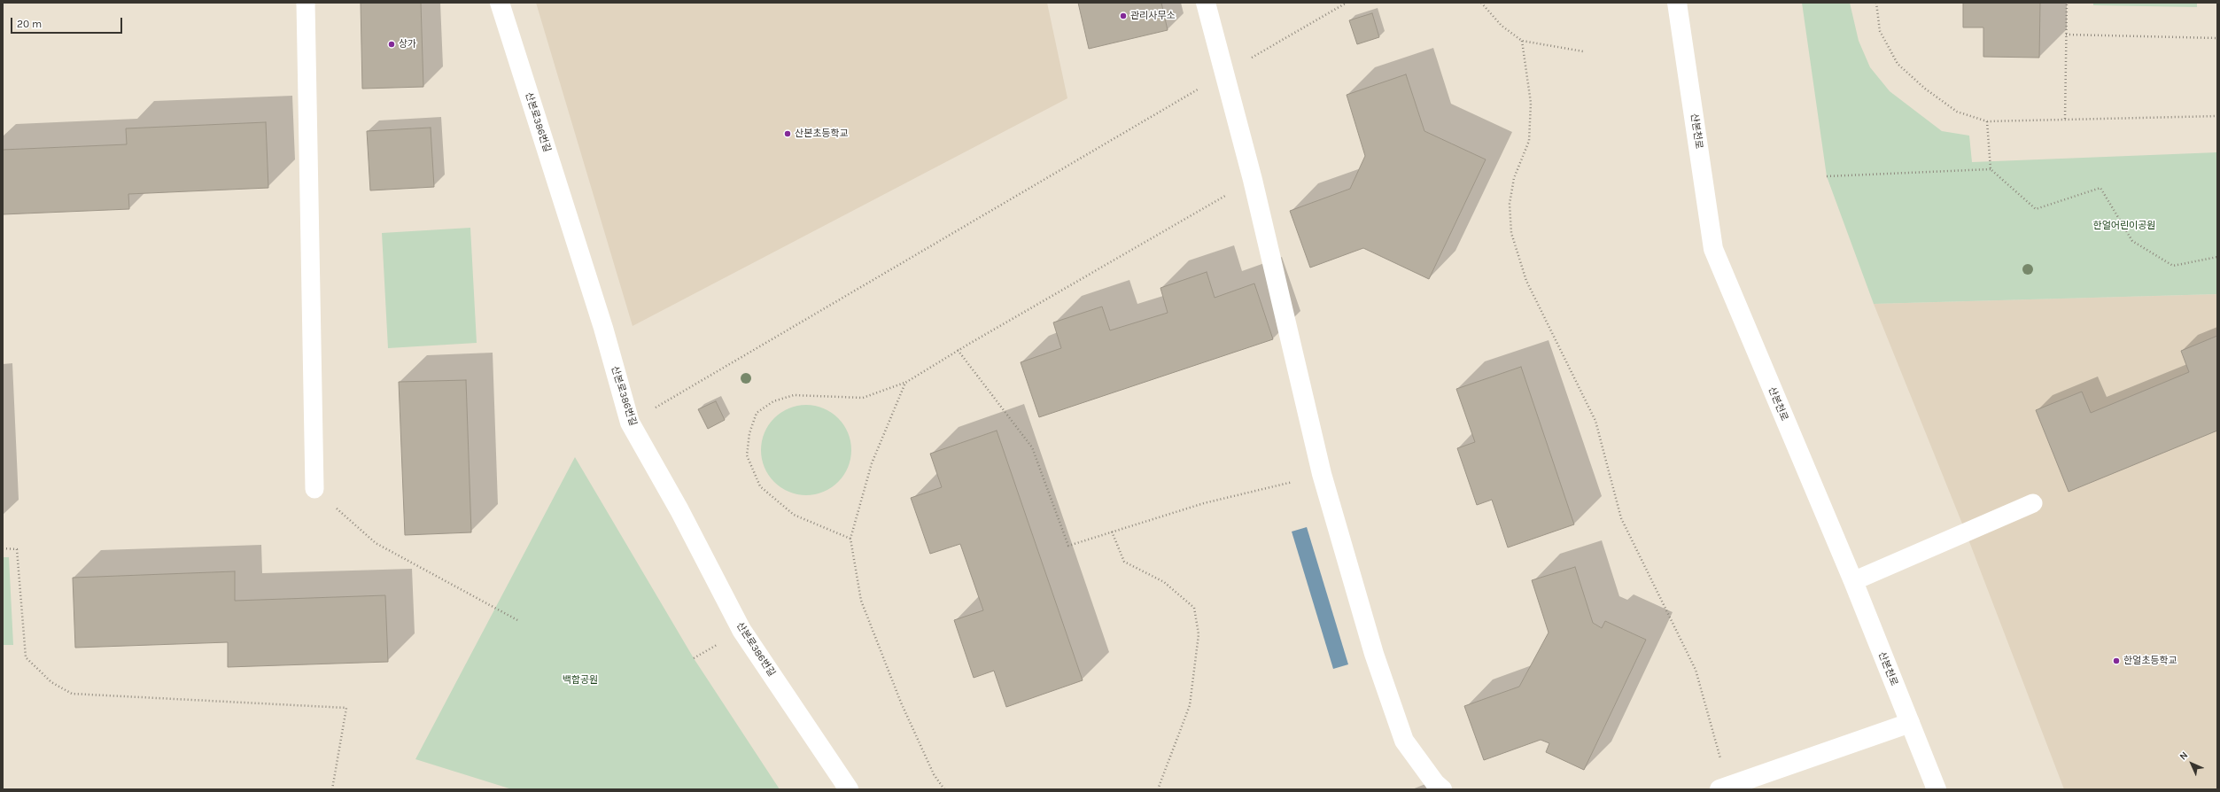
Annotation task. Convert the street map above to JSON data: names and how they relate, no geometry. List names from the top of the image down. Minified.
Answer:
{"streets":{"street":["산본로386번길","산본천로"]},"parks":["한얼어린이공원","백합공원"],"places":["관리사무소","상가","산본초등학교","한얼초등학교"],"scale_bar":"20 m","north":"top left"}
